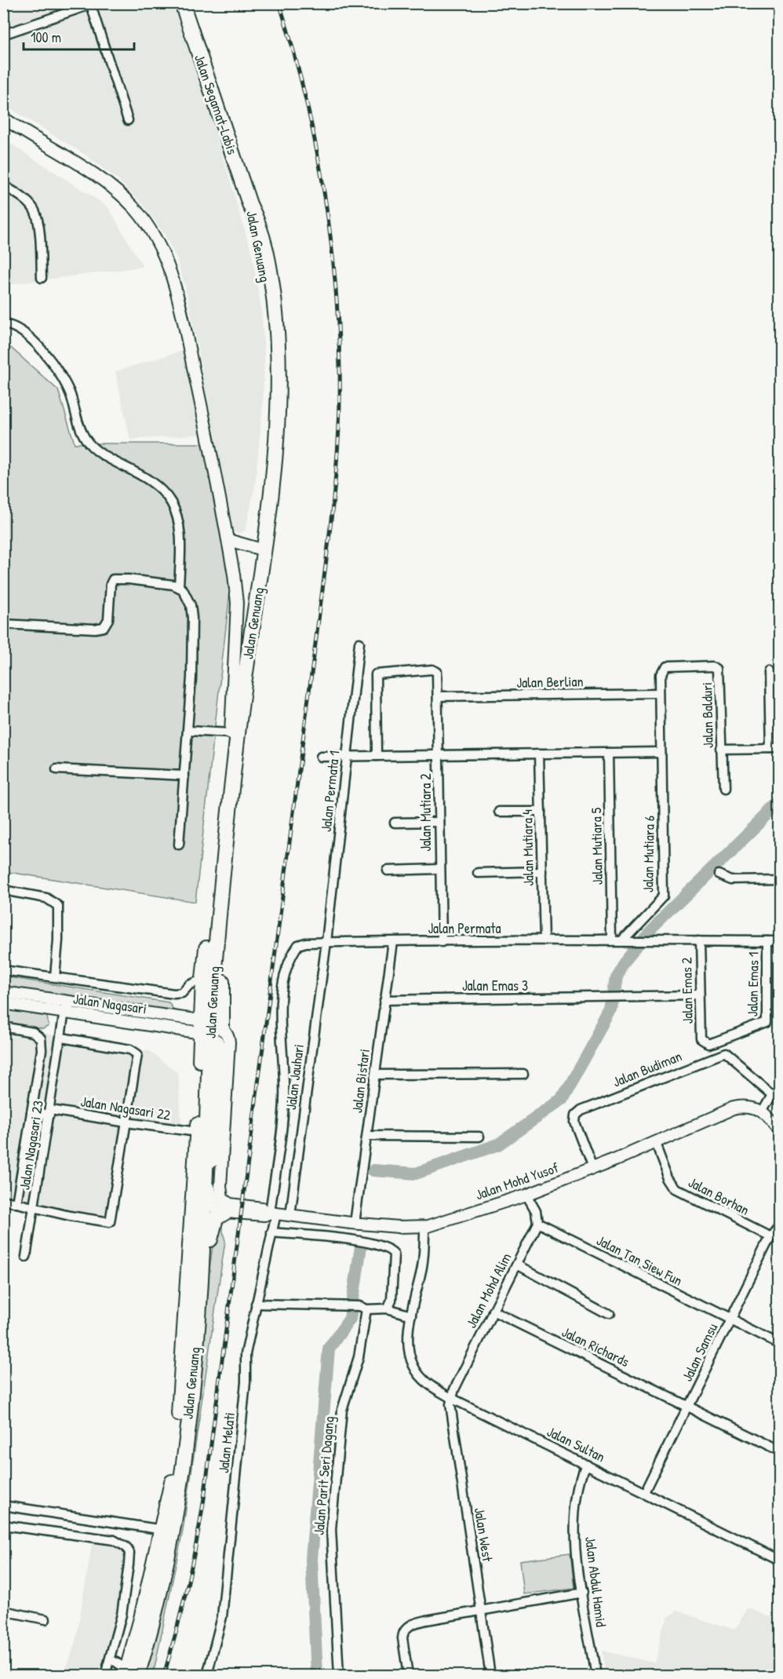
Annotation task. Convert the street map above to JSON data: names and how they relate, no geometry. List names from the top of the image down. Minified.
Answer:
{"streets":{"highway":["Jalan Segamat-Labis","Jalan Genuang"],"street":["Jalan Berlian","Jalan Balduri","Jalan Permata 1","Jalan Mutiara 2","Jalan Mutiara 5","Jalan Mutiara 4","Jalan Mutiara 6","Jalan Permata","Jalan Emas 1","Jalan Emas 3","Jalan Emas 2","Jalan Nagasari","Jalan Budiman","Jalan Jauhari","Jalan Bistari","Jalan Nagasari 22","Jalan Nagasari 23","Jalan Mohd Yusof","Jalan Borhan","Jalan Tan Siew Fun","Jalan Mohd Alim","Jalan Richards","Jalan Samsu","Jalan Melati","Jalan Sultan","Jalan Parit Seri Dagang","Jalan West","Jalan Abdul Hamid"]},"crossings":[["Jalan Segamat-Labis","Jalan Genuang"],["Jalan Genuang","Jalan Nagasari"],["Jalan Genuang","Jalan Nagasari 22"],["Jalan Berlian","Jalan Balduri"],["Jalan Berlian","Jalan Mutiara 6"],["Jalan Balduri","Jalan Mutiara 6"],["Jalan Permata 1","Jalan Permata"],["Jalan Permata 1","Jalan Jauhari"],["Jalan Mutiara 2","Jalan Permata"],["Jalan Mutiara 5","Jalan Permata"],["Jalan Mutiara 4","Jalan Permata"],["Jalan Mutiara 6","Jalan Permata"],["Jalan Permata","Jalan Emas 2"],["Jalan Permata","Jalan Jauhari"],["Jalan Permata","Jalan Bistari"],["Jalan Permata","Jalan Melati"],["Jalan Emas 1","Jalan Emas 2"],["Jalan Emas 3","Jalan Emas 2"],["Jalan Emas 3","Jalan Bistari"],["Jalan Nagasari","Jalan Nagasari 23"],["Jalan Budiman","Jalan Mohd Yusof"],["Jalan Jauhari","Jalan Mohd Yusof"],["Jalan Bistari","Jalan Mohd Yusof"],["Jalan Nagasari 22","Jalan Nagasari 23"],["Jalan Mohd Yusof","Jalan Borhan"],["Jalan Mohd Yusof","Jalan Melati"],["Jalan Mohd Yusof","Jalan Sultan"],["Jalan Borhan","Jalan Samsu"],["Jalan Tan Siew Fun","Jalan Mohd Alim"],["Jalan Tan Siew Fun","Jalan Samsu"],["Jalan Mohd Alim","Jalan Richards"],["Jalan Mohd Alim","Jalan Sultan"],["Jalan Mohd Alim","Jalan West"],["Jalan Richards","Jalan Samsu"],["Jalan Samsu","Jalan Sultan"],["Jalan Sultan","Jalan West"],["Jalan Sultan","Jalan Abdul Hamid"]],"scale_bar":"100 m"}
